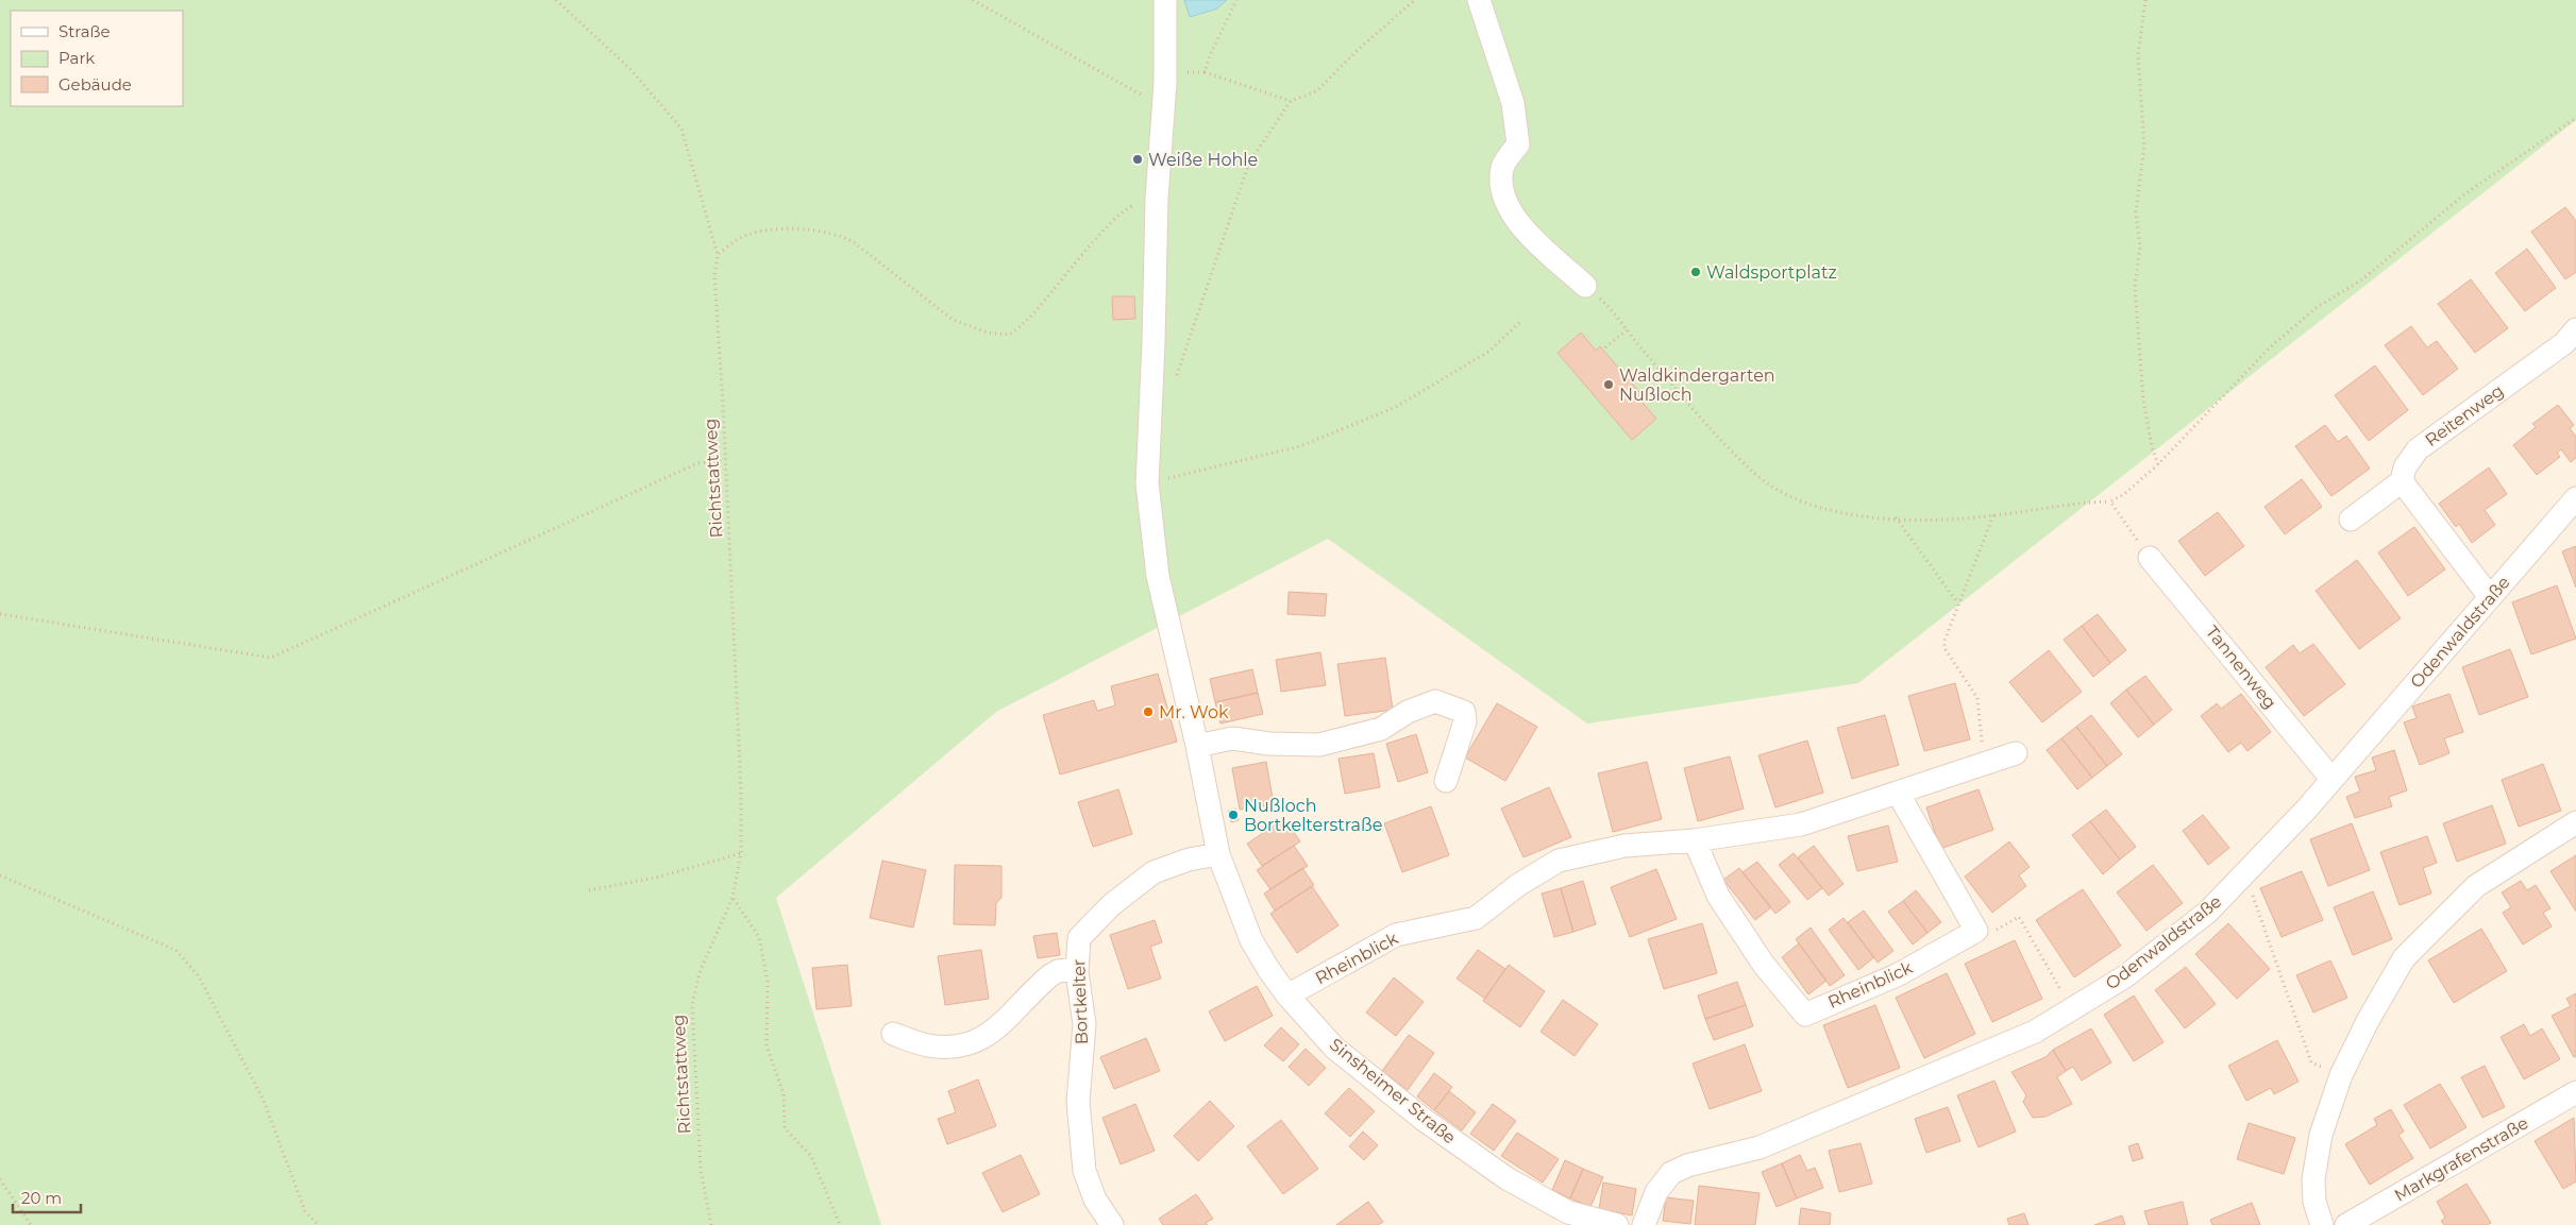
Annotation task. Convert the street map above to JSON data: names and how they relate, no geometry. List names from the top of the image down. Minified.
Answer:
{"streets":{"street":["Reitenweg","Odenwaldstraße","Tannenweg","Rheinblick","Bortkelter","Sinsheimer Straße","Markgrafenstraße"],"path":["Richtstattweg"]},"crossings":[["Odenwaldstraße","Tannenweg"],["Rheinblick","Sinsheimer Straße"],["Bortkelter","Sinsheimer Straße"]],"places":["Weiße Hohle","Waldsportplatz","Waldkindergarten Nußloch","Mr. Wok","Nußloch Bortkelterstraße"],"legend":["Straße","Park","Gebäude"],"scale_bar":"20 m"}
